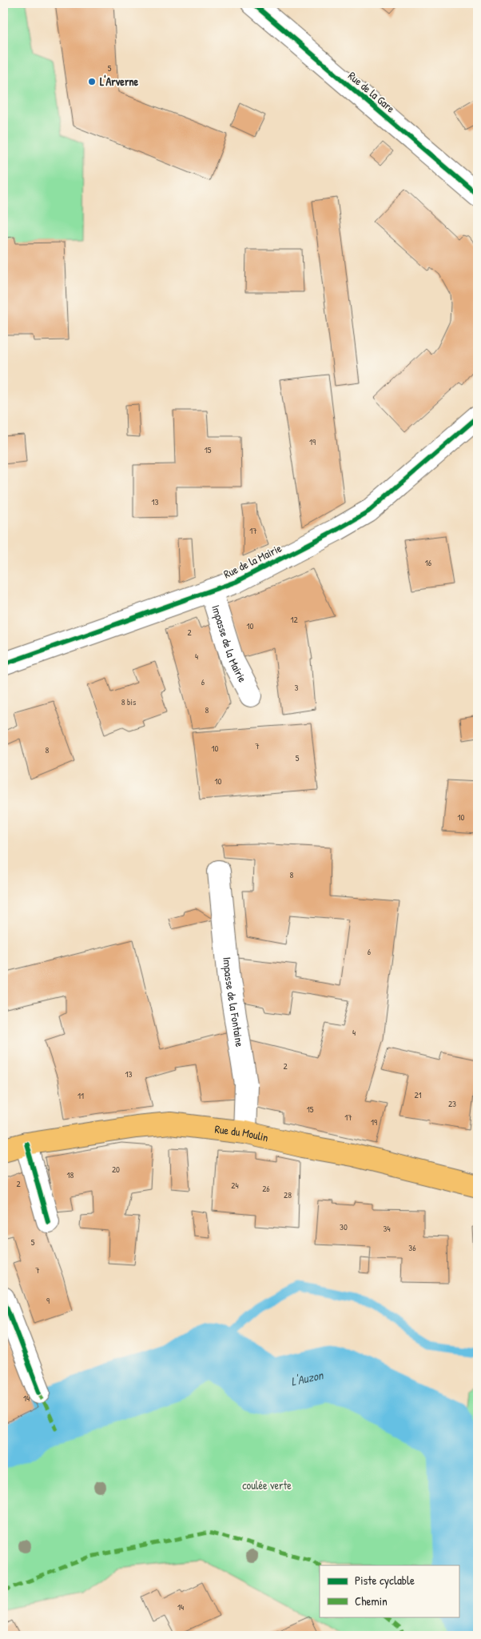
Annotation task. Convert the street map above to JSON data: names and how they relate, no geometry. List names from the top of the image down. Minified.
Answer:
{"streets":{"main road":["Rue du Moulin"],"street":["Rue de la Gare","Rue de la Mairie","Impasse de la Mairie","Impasse de la Fontaine"]},"crossings":[["Rue de la Mairie","Impasse de la Mairie"],["Impasse de la Fontaine","Rue du Moulin"]],"water":["L'Auzon"],"parks":["coulée verte"],"places":["L'Arverne"],"house_numbers":["5","19","15","13","17","16","12","10","2","4","6","3","8 bis","8","7","10","8","5","10","10","8","6","4","2","13","21","11","23","15","17","19","20","18","2","24","26","28","30","34","5","36","7","9","14","14"],"legend":["Piste cyclable","Chemin"]}
